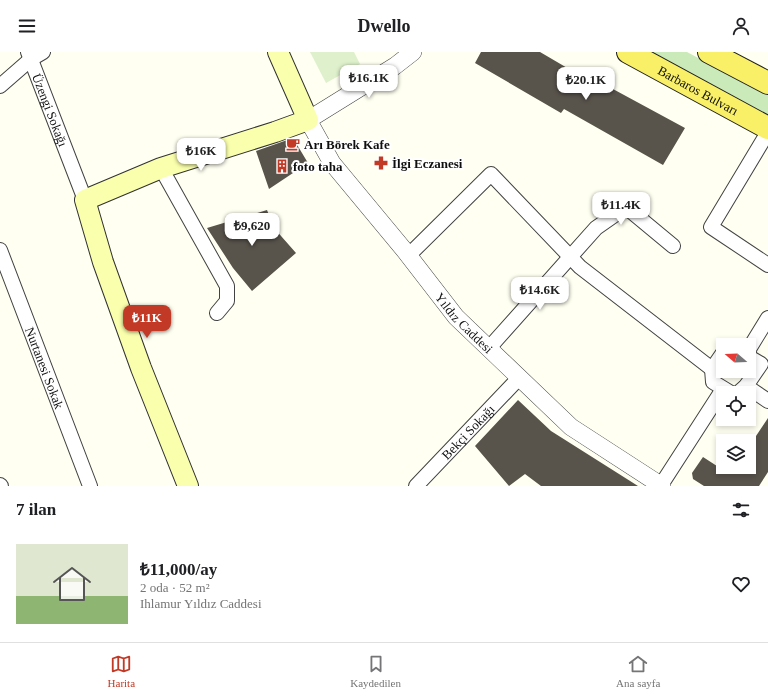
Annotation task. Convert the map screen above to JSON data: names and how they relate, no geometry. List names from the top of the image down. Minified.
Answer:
{"streets":{"main road":["Barbaros Bulvarı","Yıldız Caddesi"],"street":["Üzengi Sokağı","Nurtanesi Sokak","Bekçi Sokağı"]},"crossings":[["Yıldız Caddesi","Bekçi Sokağı"]],"places":{"cafe":["Arı Börek Kafe"],"pharmacy":["İlgi Eczanesi"],"building":["foto taha"]},"north":"left","page":{"header":"Dwello","price":["₺16.1K","₺20.1K","₺16K","₺11.4K","₺9,620","₺14.6K","₺11K"],"heading":"7 ilan","list":[{"name":"₺11,000/ay","note":"2 oda · 52 m² · Ihlamur Yıldız Caddesi"}],"tabs":["Harita","Kaydedilen","Ana sayfa"]}}
